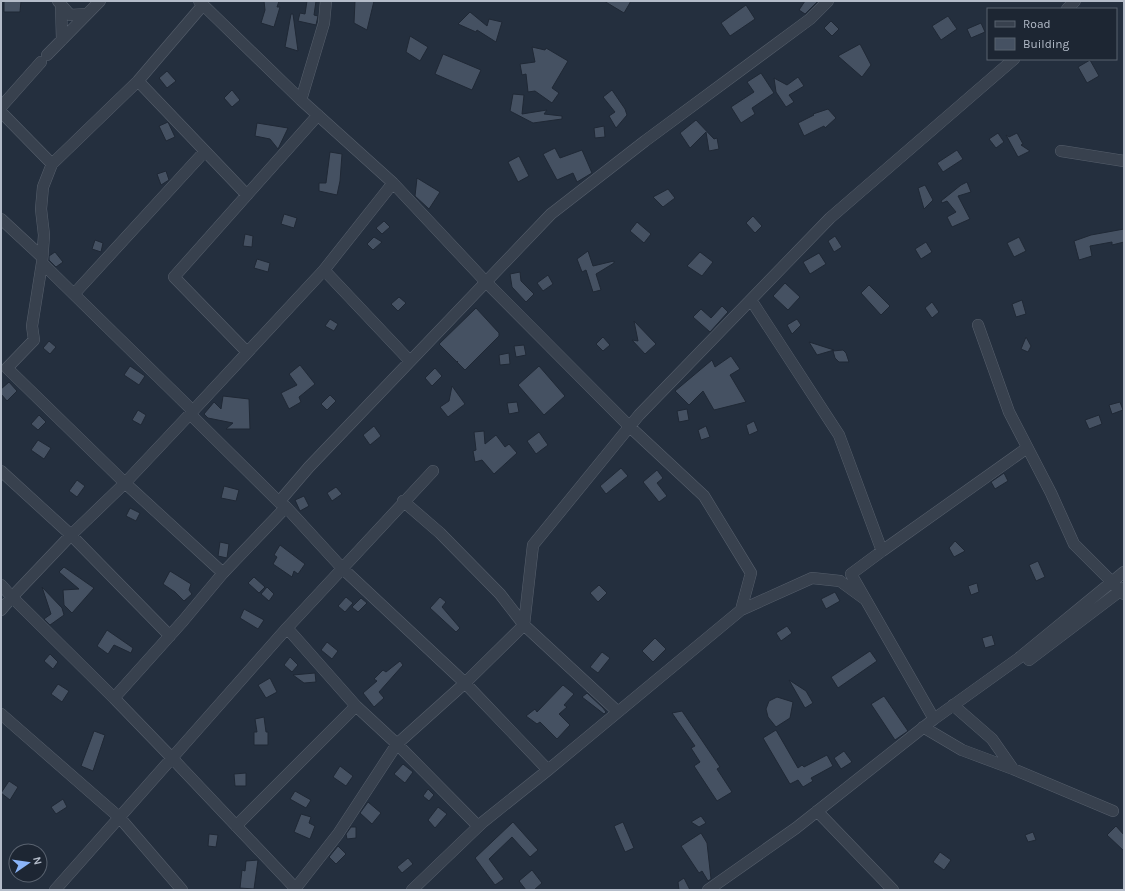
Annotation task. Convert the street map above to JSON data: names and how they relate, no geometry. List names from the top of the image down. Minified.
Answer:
{"legend":["Road","Building"],"north":"right"}
